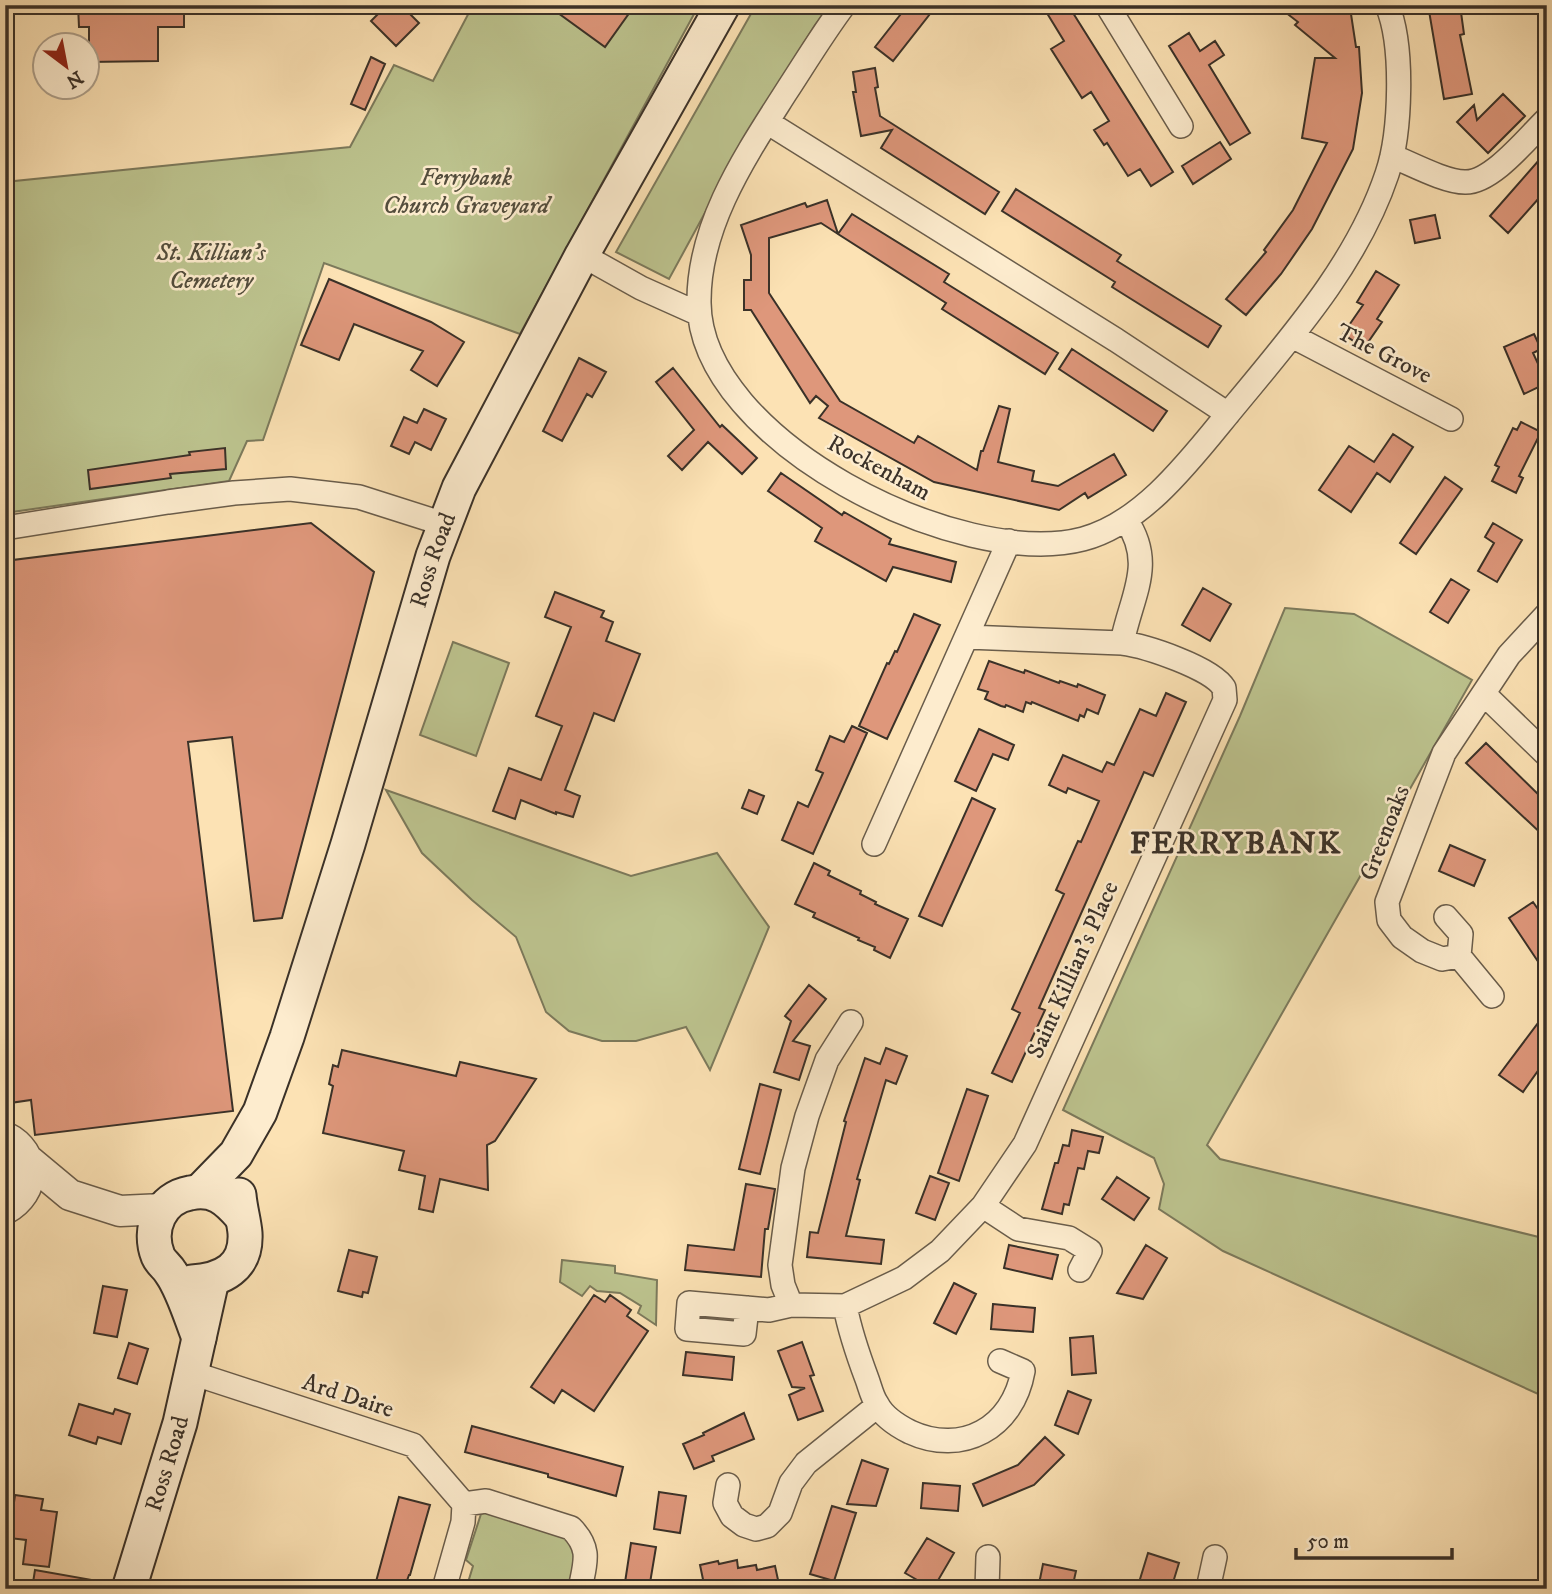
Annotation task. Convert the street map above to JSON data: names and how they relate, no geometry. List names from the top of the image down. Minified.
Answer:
{"streets":{"main road":["Ross Road"],"street":["The Grove","Rockenham","Greenoaks","Saint Killian's Place","Ard Daire"]},"crossings":[["The Grove","Rockenham"],["Ross Road","Ard Daire"]],"districts":["FERRYBANK"],"parks":["Ferrybank Church Graveyard","St. Killian's Cemetery"],"scale_bar":"50 m","north":"bottom right"}
